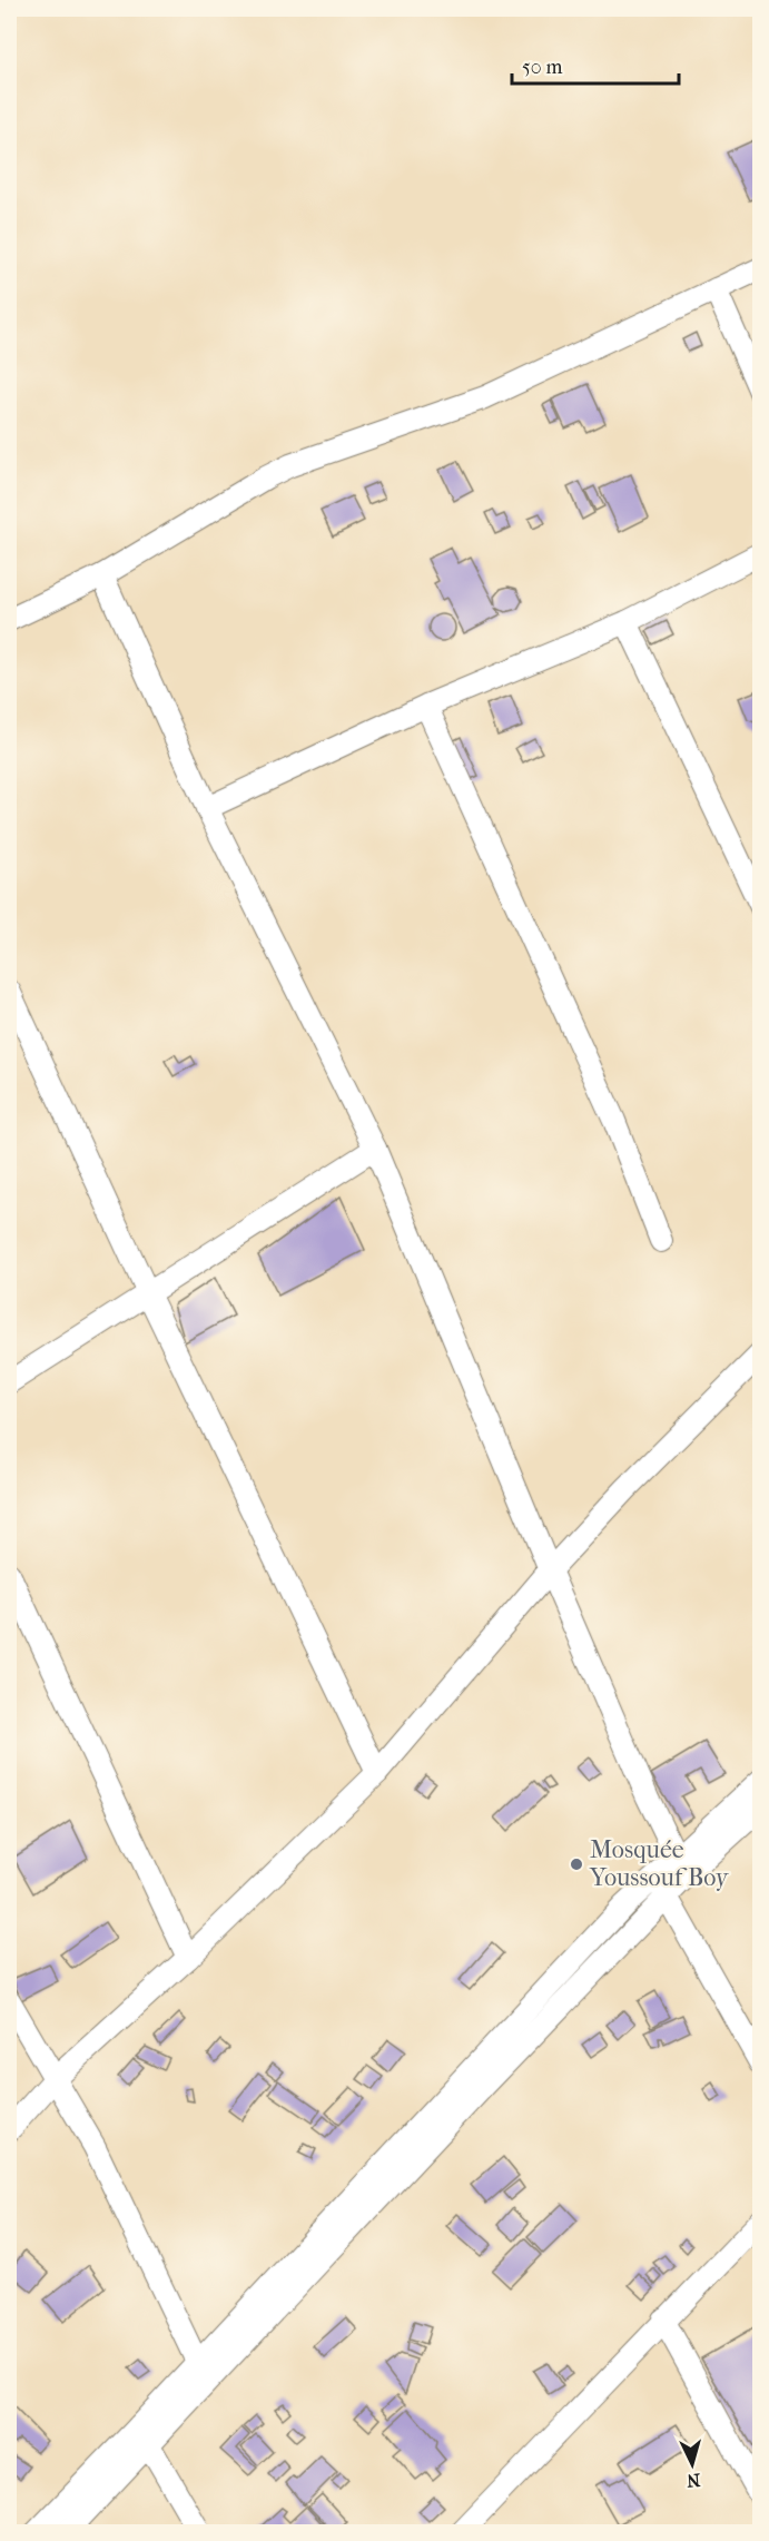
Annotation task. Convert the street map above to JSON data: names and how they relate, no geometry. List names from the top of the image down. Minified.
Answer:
{"places":["Mosquée Youssouf Boy"],"scale_bar":"50 m","north":"bottom"}
